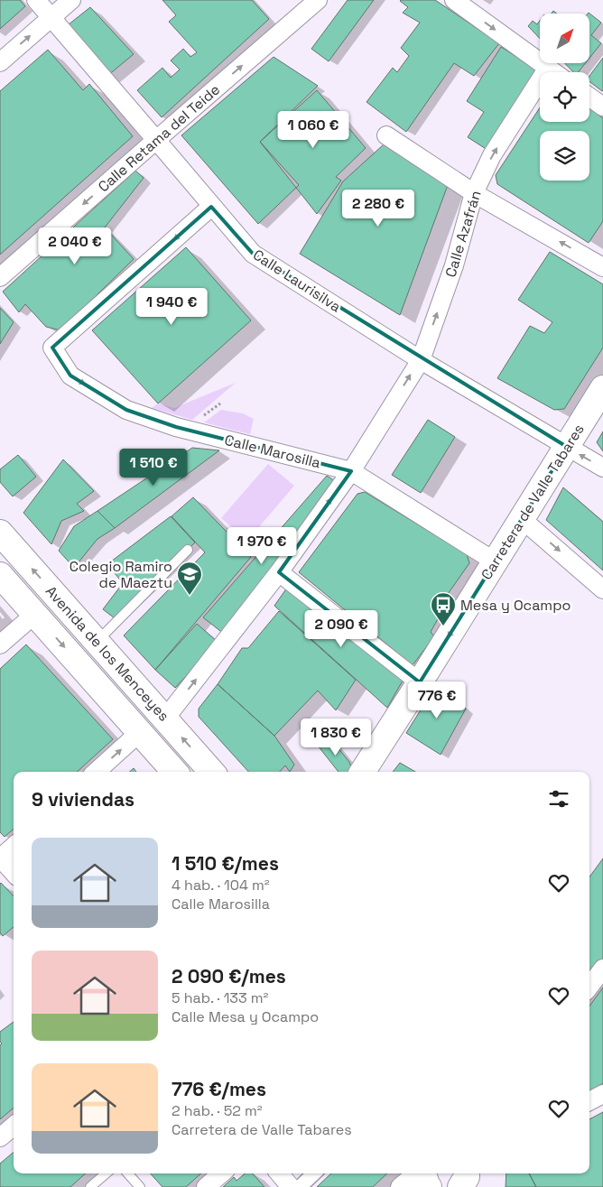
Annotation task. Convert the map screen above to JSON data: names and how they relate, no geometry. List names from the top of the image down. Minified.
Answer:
{"streets":{"main road":["Carretera de Valle Tabares","Avenida de los Menceyes"],"street":["Calle Retama del Teide","Calle Azafrán","Calle Laurisilva","Calle Marosilla"]},"crossings":[["Calle Retama del Teide","Calle Laurisilva"],["Calle Azafrán","Calle Laurisilva"],["Calle Azafrán","Calle Marosilla"],["Calle Azafrán","Avenida de los Menceyes"],["Calle Laurisilva","Calle Marosilla"],["Calle Laurisilva","Carretera de Valle Tabares"],["Calle Marosilla","Carretera de Valle Tabares"]],"one_way":["Calle Azafrán"],"places":{"school or university":["Colegio Ramiro de Maeztu"],"bus stop":["Mesa y Ocampo"]},"north":"top right","page":{"price":["1 060 €","2 280 €","2 040 €","1 940 €","1 510 €","1 970 €","2 090 €","776 €","1 830 €"],"heading":"9 viviendas","list":[{"name":"1 510 €/mes","note":"4 hab. · 104 m² · Calle Marosilla"},{"name":"2 090 €/mes","note":"5 hab. · 133 m² · Calle Mesa y Ocampo"},{"name":"776 €/mes","note":"2 hab. · 52 m² · Carretera de Valle Tabares"}]}}
